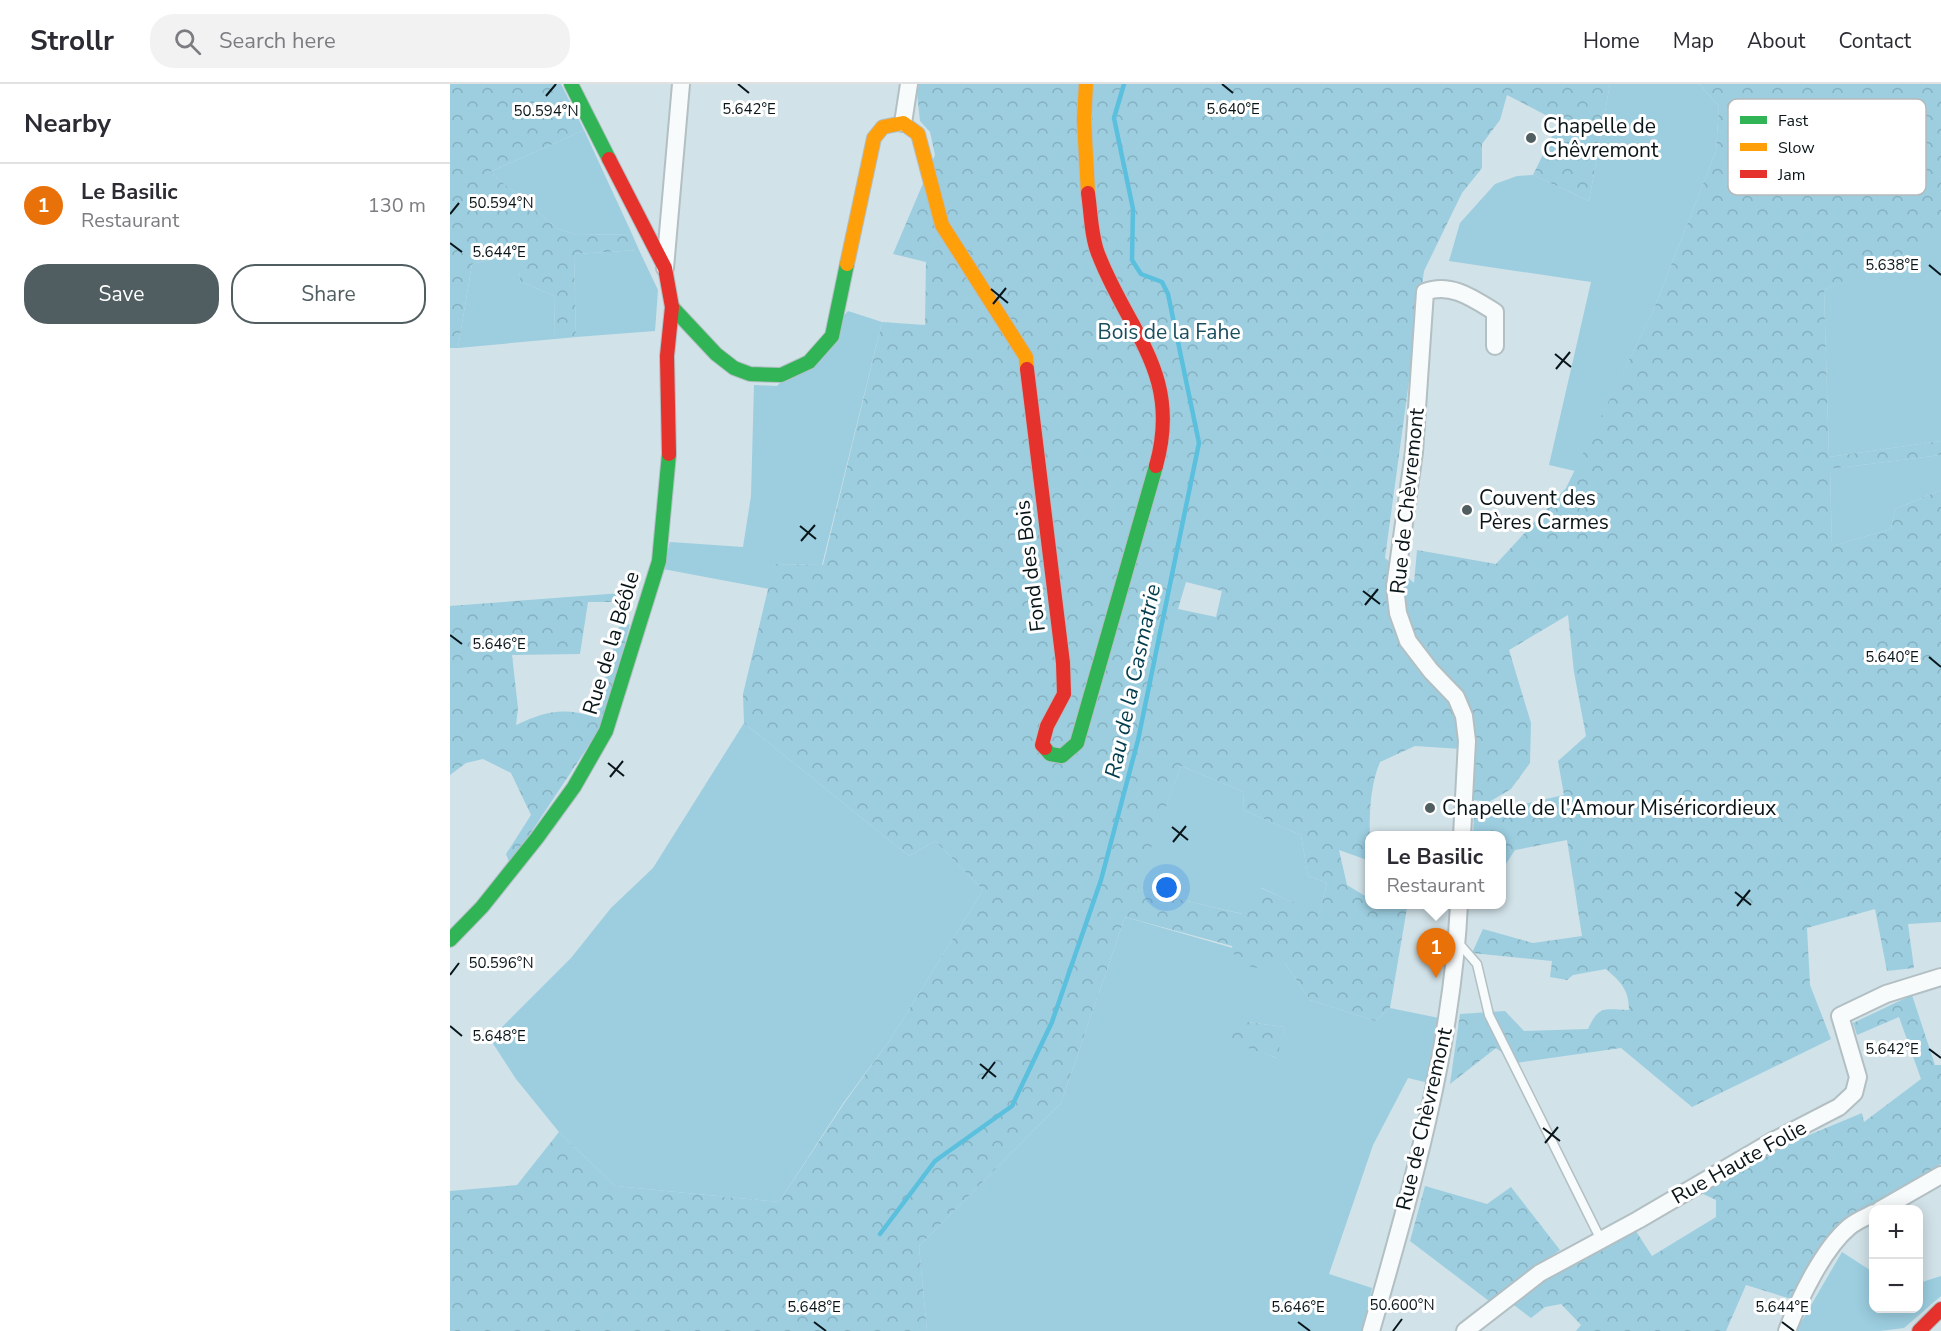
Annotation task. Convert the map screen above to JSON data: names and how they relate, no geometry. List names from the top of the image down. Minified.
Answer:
{"streets":{"street":["Rue de Chèvremont","Fond des Bois","Rue de la Béôle","Rue Haute Folie"]},"water":["Rau de la Casmatrie"],"parks":["Bois de la Fahe"],"places":["Chapelle de Chêvremont","Couvent des Pères Carmes","Chapelle de l'Amour Miséricordieux"],"legend":["Fast","Slow","Jam"],"page":{"header":"Strollr","search":"Search here","nav":["Home","Map","About","Contact"],"heading":"Nearby","list":[{"mark":"1","name":"Le Basilic","note":"Restaurant","value":"130 m"}],"buttons":["Save","Share"],"popup":["Le Basilic","Restaurant"],"pins":"1","map_buttons":["+","−"]},"coordinates":["5.642°E","5.640°E","50.594°N","5.644°E","5.638°E","5.646°E","50.596°N","5.648°E","50.600°N"]}
